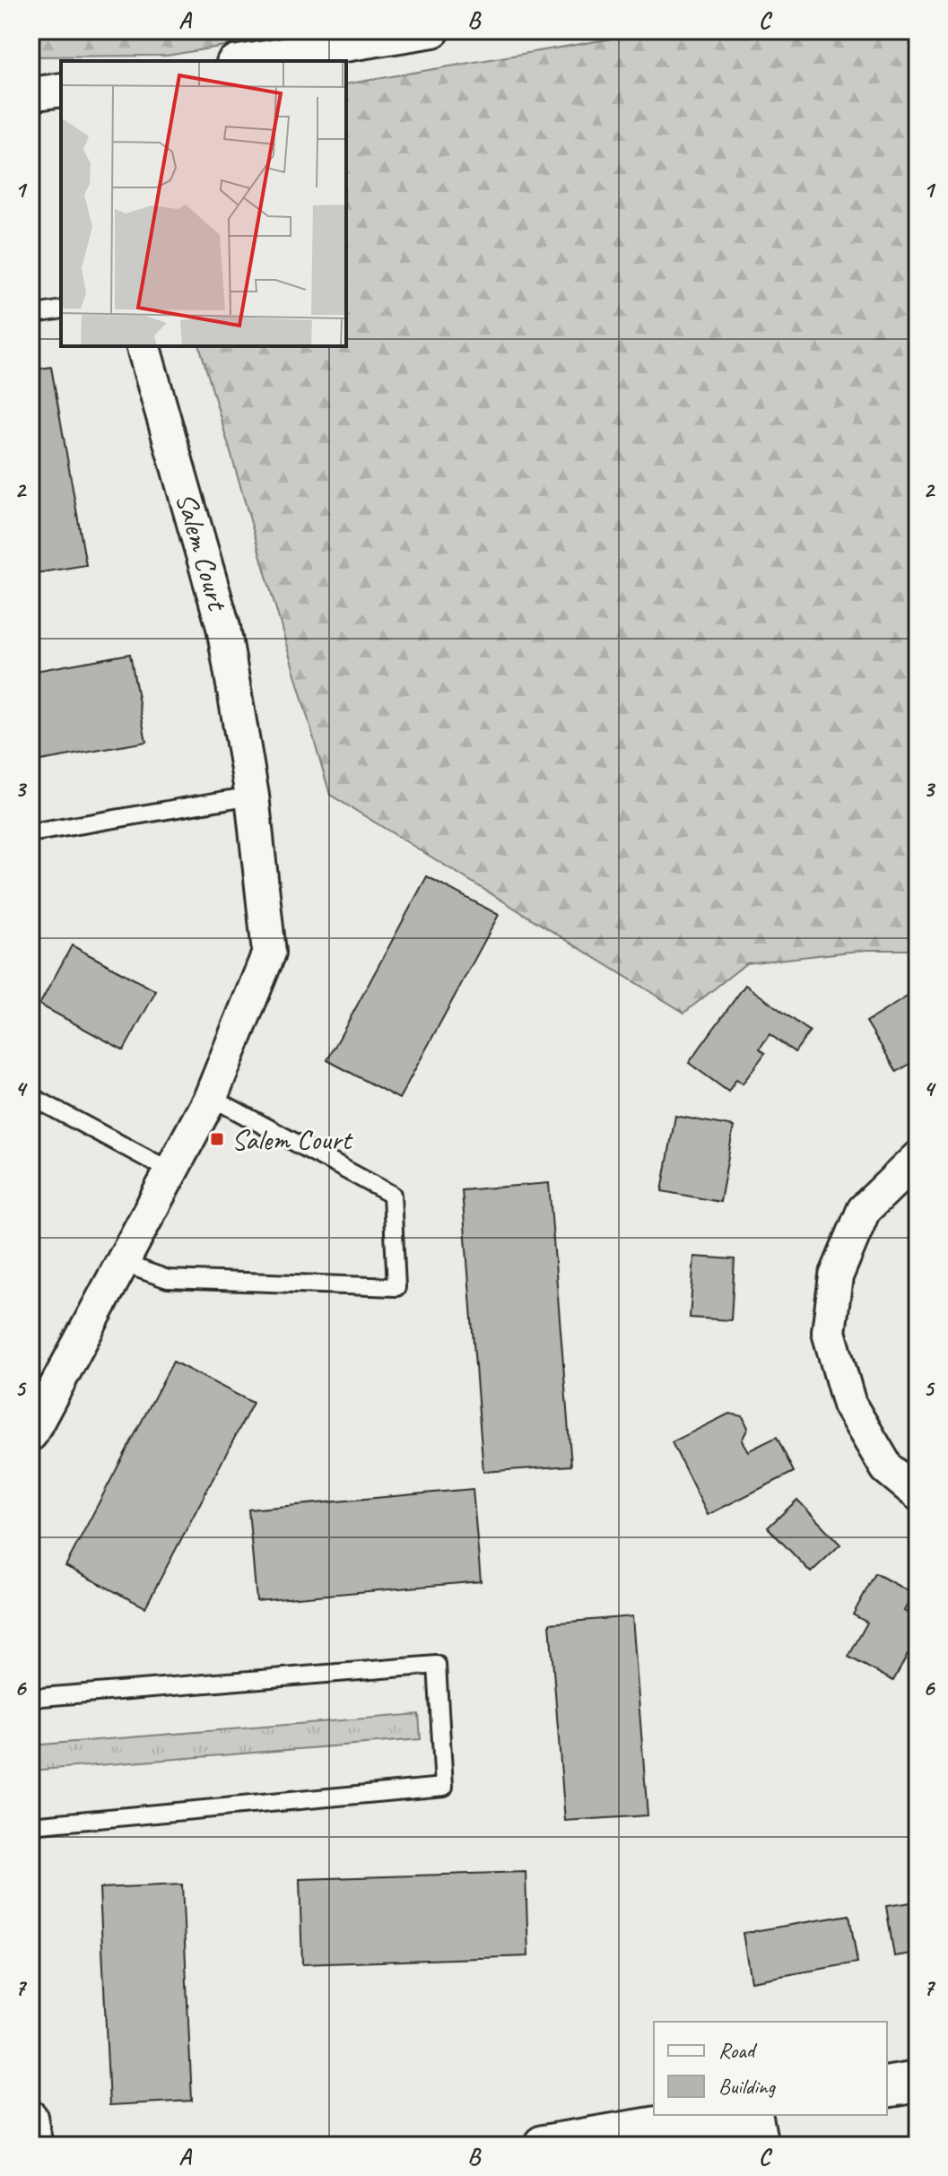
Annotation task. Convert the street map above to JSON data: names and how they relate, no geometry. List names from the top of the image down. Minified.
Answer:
{"streets":{"street":["Salem Court"]},"places":{"transit":["Salem Court"]},"legend":["Road","Building"],"grid":{"columns":["A","B","C"],"rows":["1","2","3","4","5","6","7"]}}
